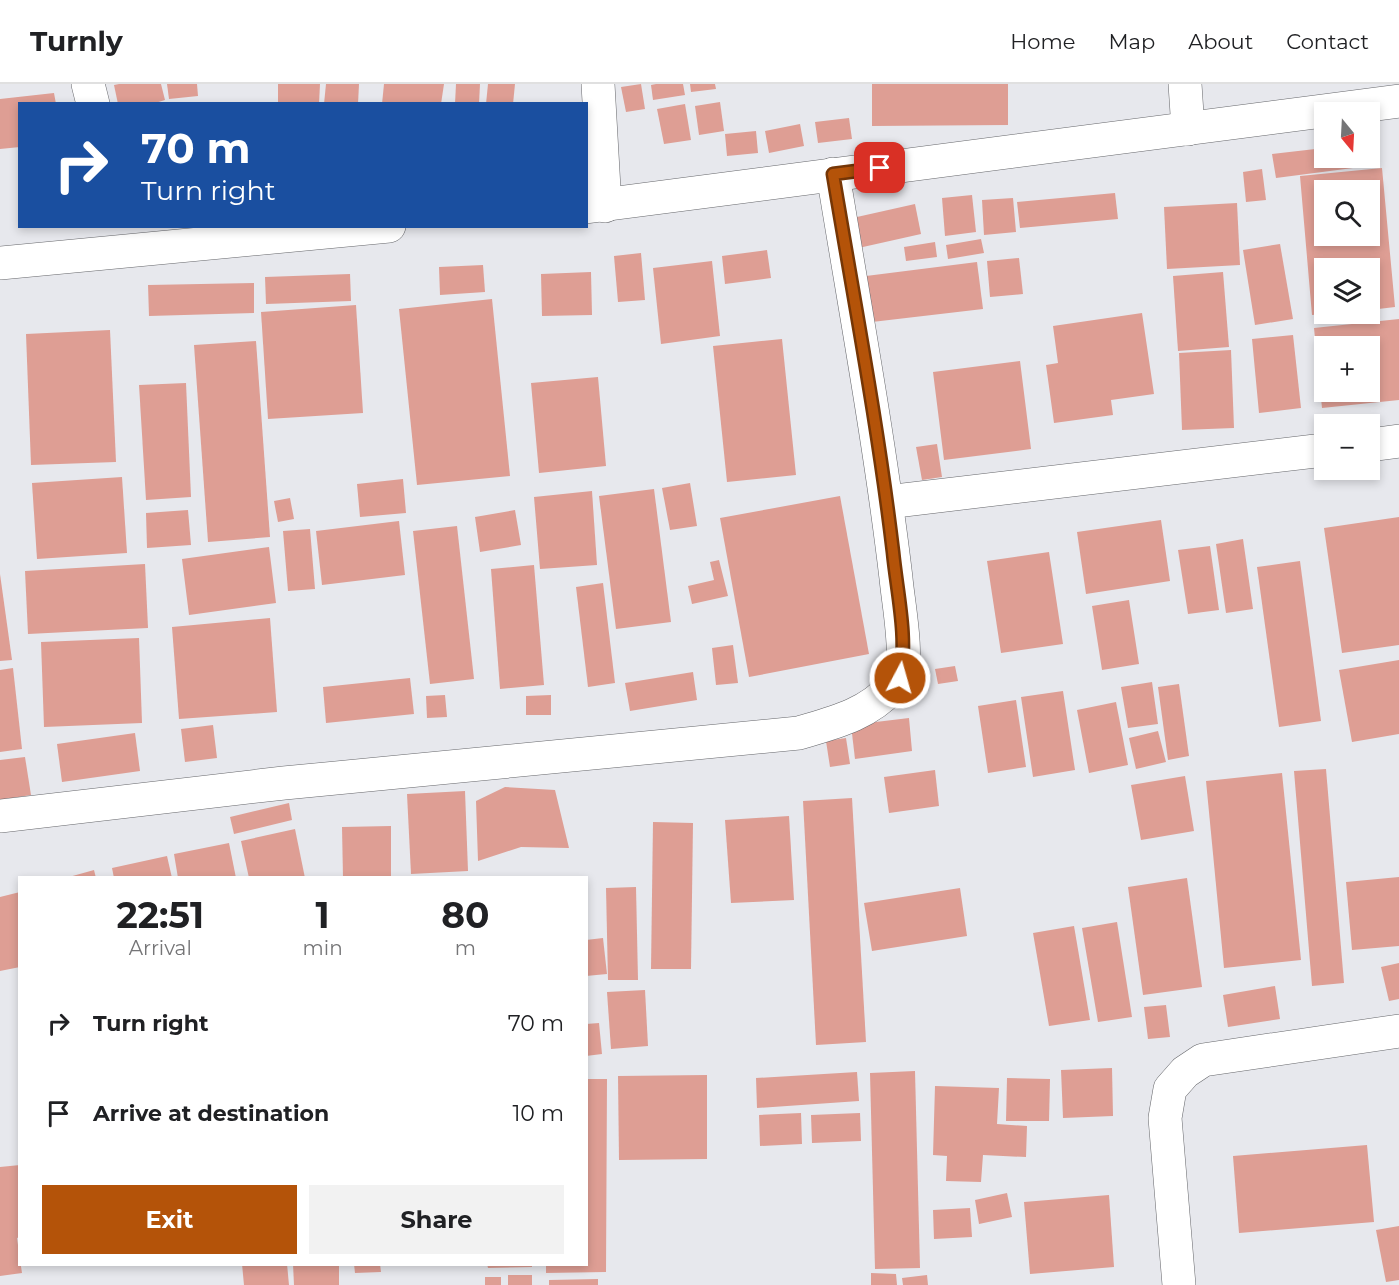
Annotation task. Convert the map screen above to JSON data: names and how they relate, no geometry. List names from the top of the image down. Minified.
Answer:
{"north":"bottom","page":{"header":"Turnly","nav":["Home","Map","About","Contact"],"map_buttons":["+","−"],"turn":["70 m","Turn right"],"eta":["22:51","Arrival","1","min","80","m"],"list":[{"name":"Turn right","value":"70 m"},{"name":"Arrive at destination","value":"10 m"}],"buttons":["Exit","Share"]}}
